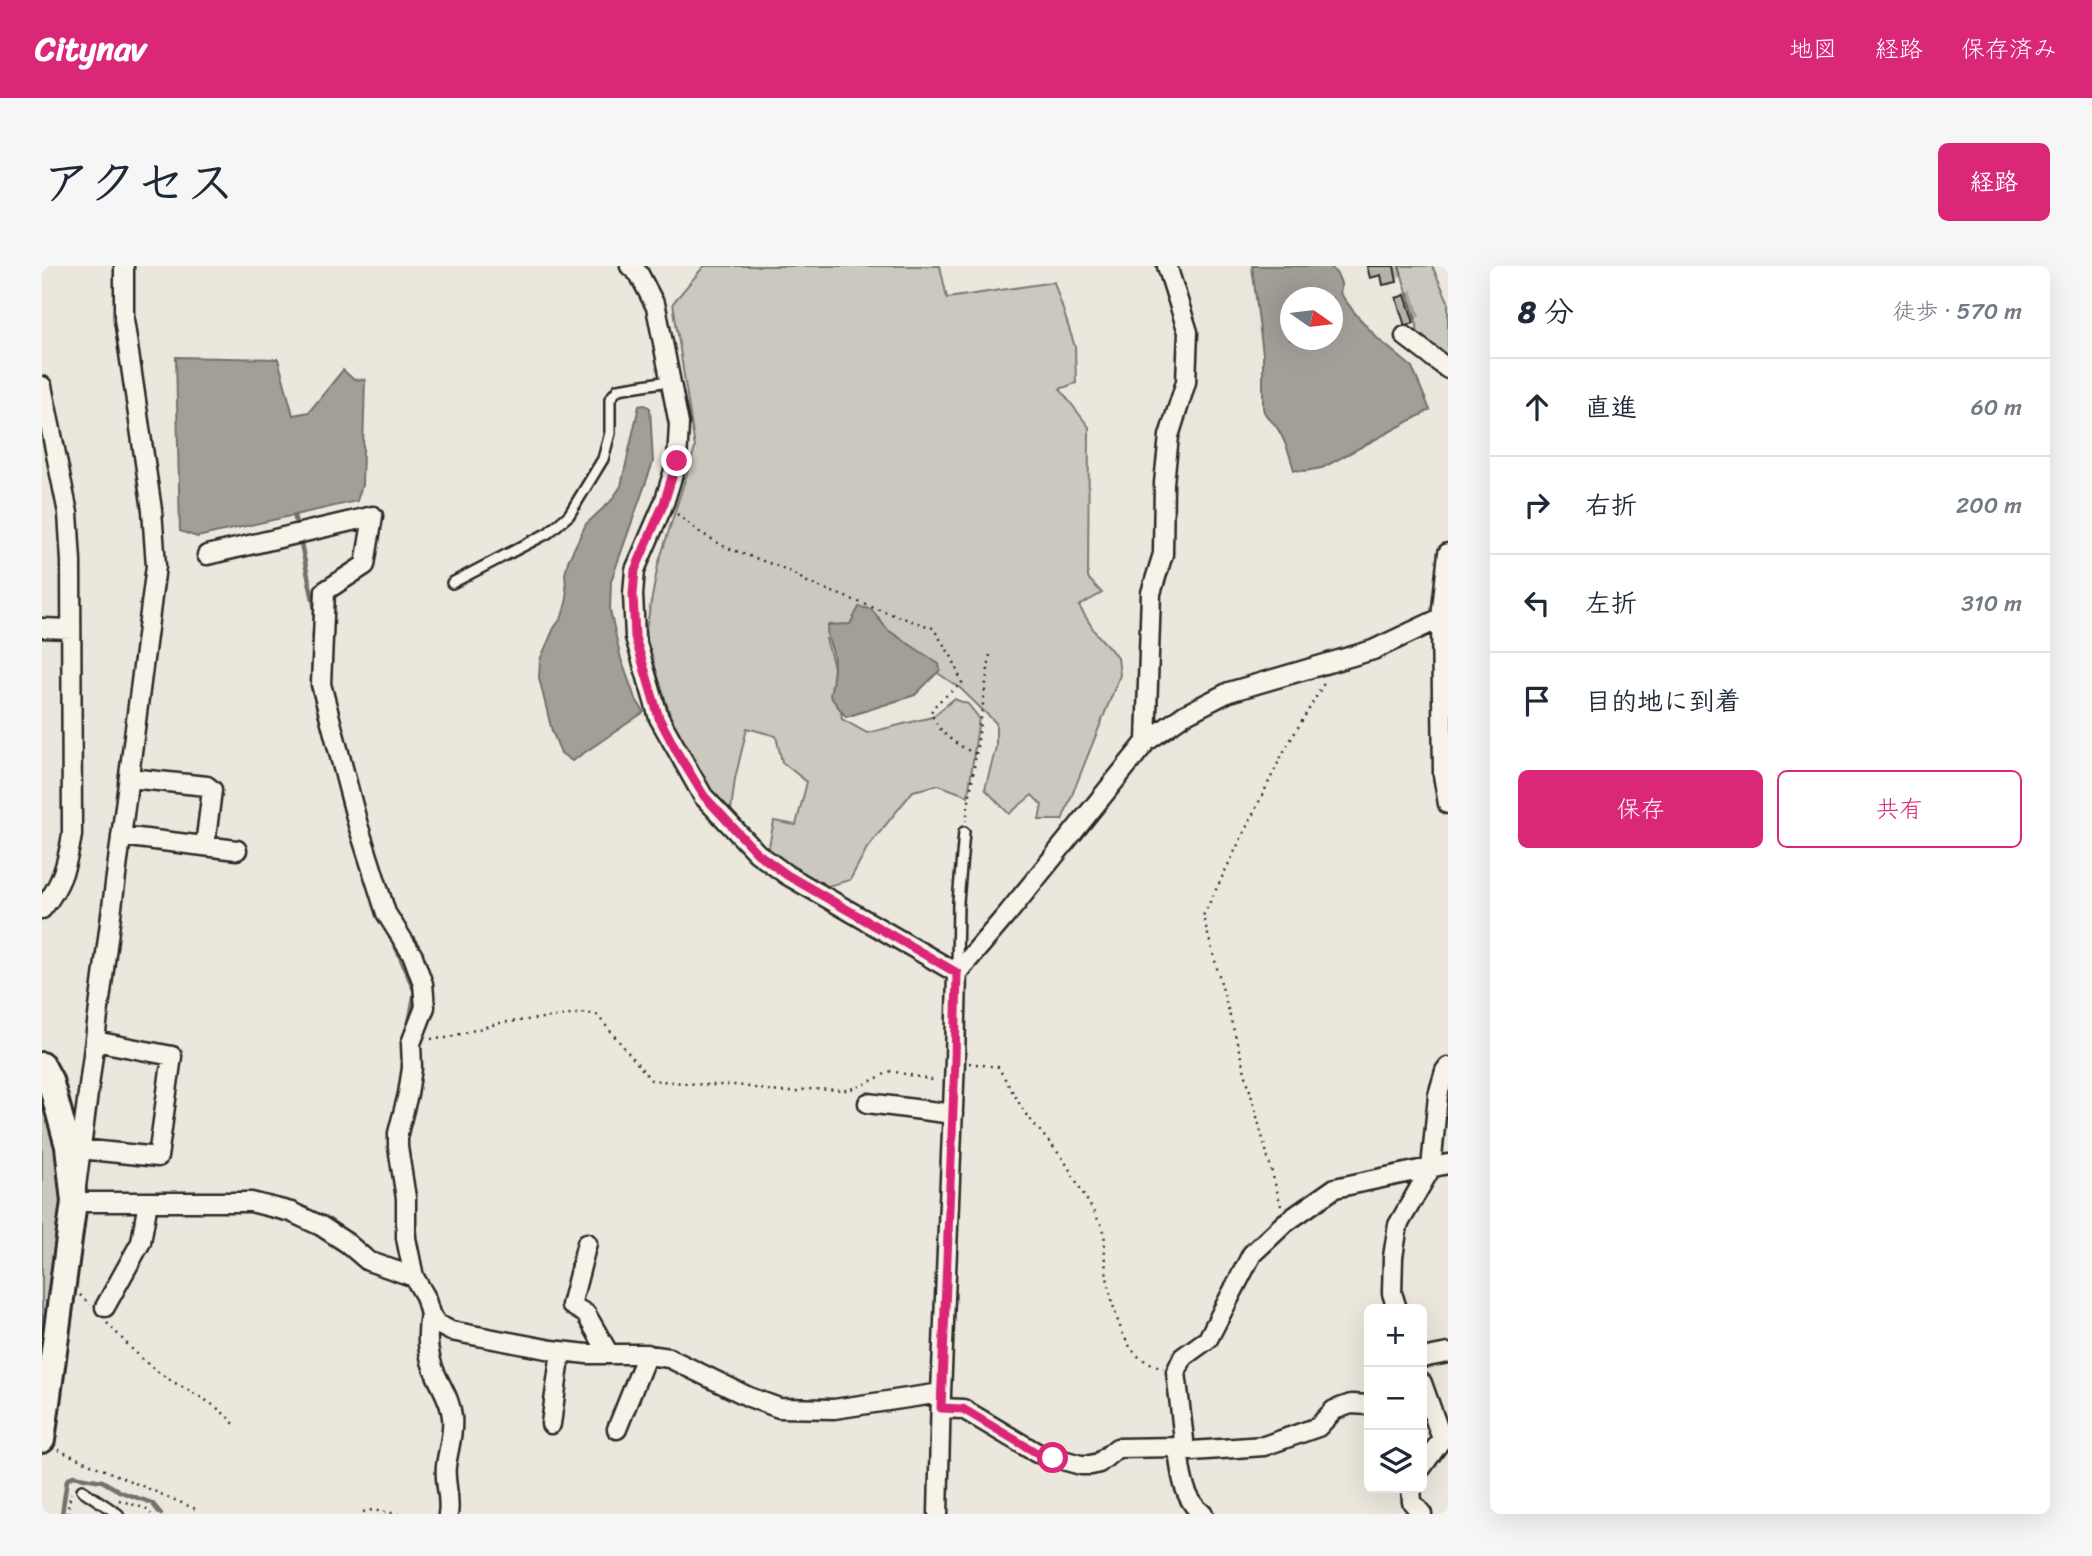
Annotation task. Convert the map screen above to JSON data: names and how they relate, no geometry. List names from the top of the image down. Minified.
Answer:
{"north":"right","page":{"header":"Citynav","nav":["地図","経路","保存済み"],"title":"アクセス","buttons":["経路",["保存","共有"]],"heading":["8 分","徒歩 · 570 m"],"list":[["直進","60 m"],["右折","200 m"],["左折","310 m"],"目的地に到着"],"map_buttons":["+","−"]}}
